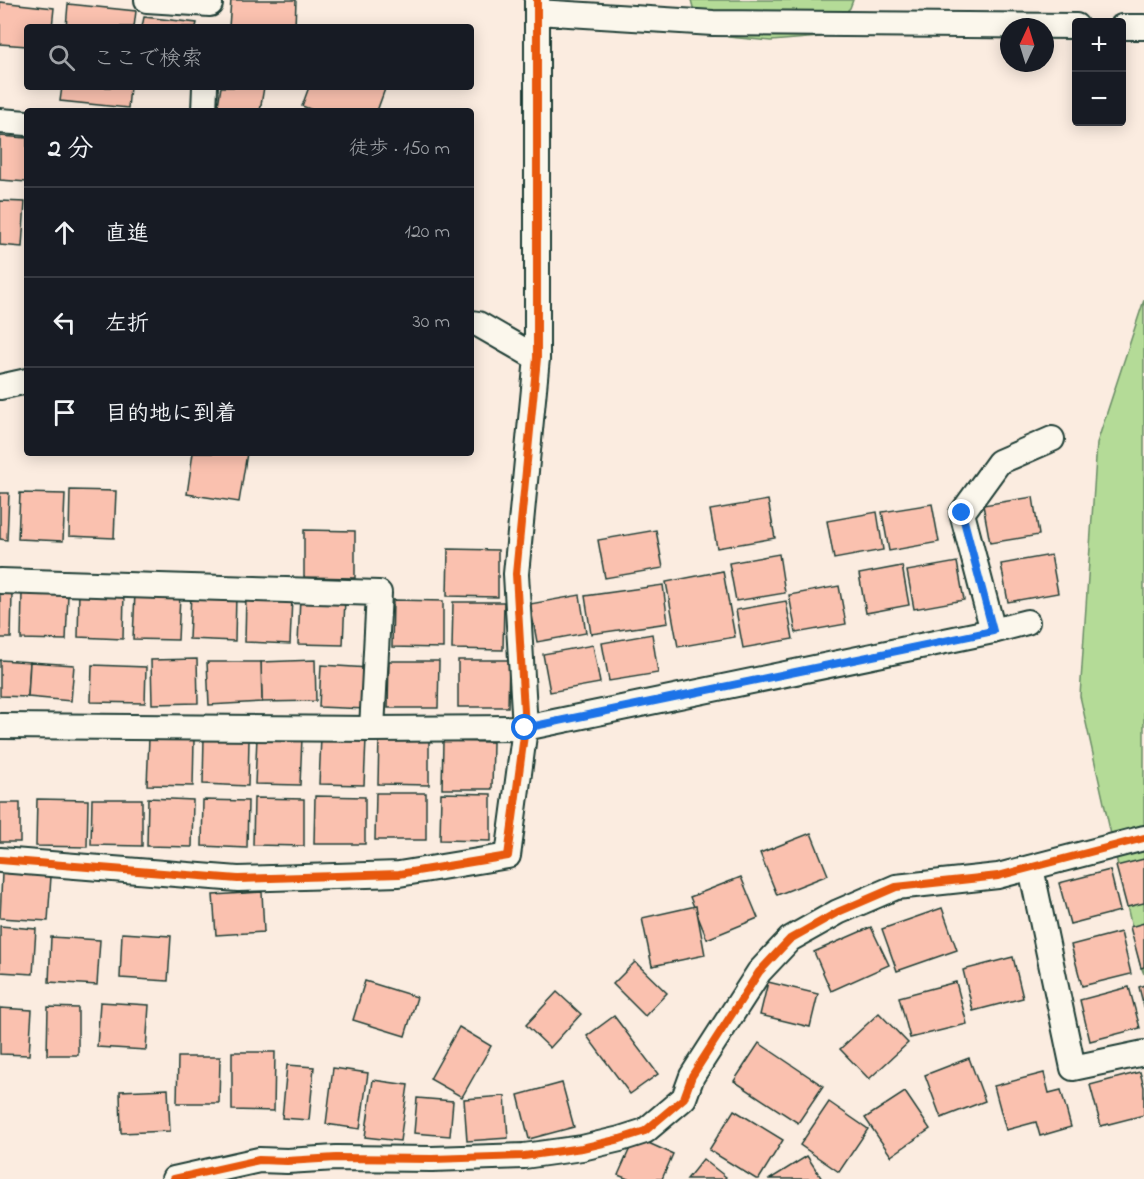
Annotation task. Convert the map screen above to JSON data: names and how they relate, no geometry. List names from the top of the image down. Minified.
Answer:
{"north":"top","page":{"map_buttons":["+","−"],"search":"ここで検索","heading":["2 分","徒歩 · 150 m"],"list":[["直進","120 m"],["左折","30 m"],"目的地に到着"]}}
